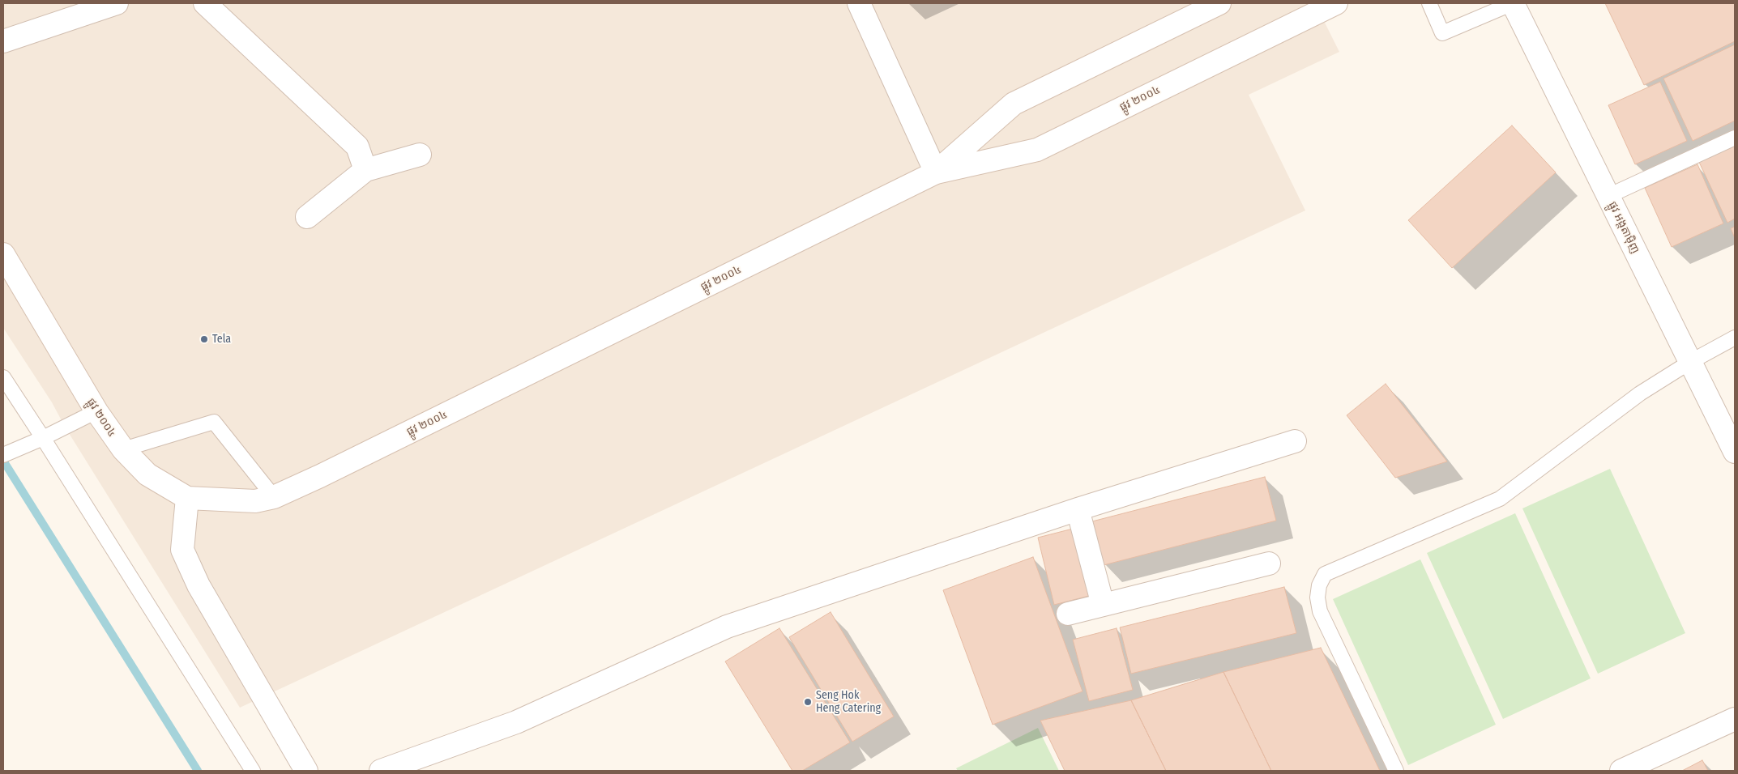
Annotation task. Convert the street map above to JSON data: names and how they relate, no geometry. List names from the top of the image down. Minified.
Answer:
{"streets":{"street":["ផ្លូវ ២០០៤","ផ្លូវ អង្តតាម៉ិញ"]},"places":["Tela","Seng Hok Heng Catering"]}
